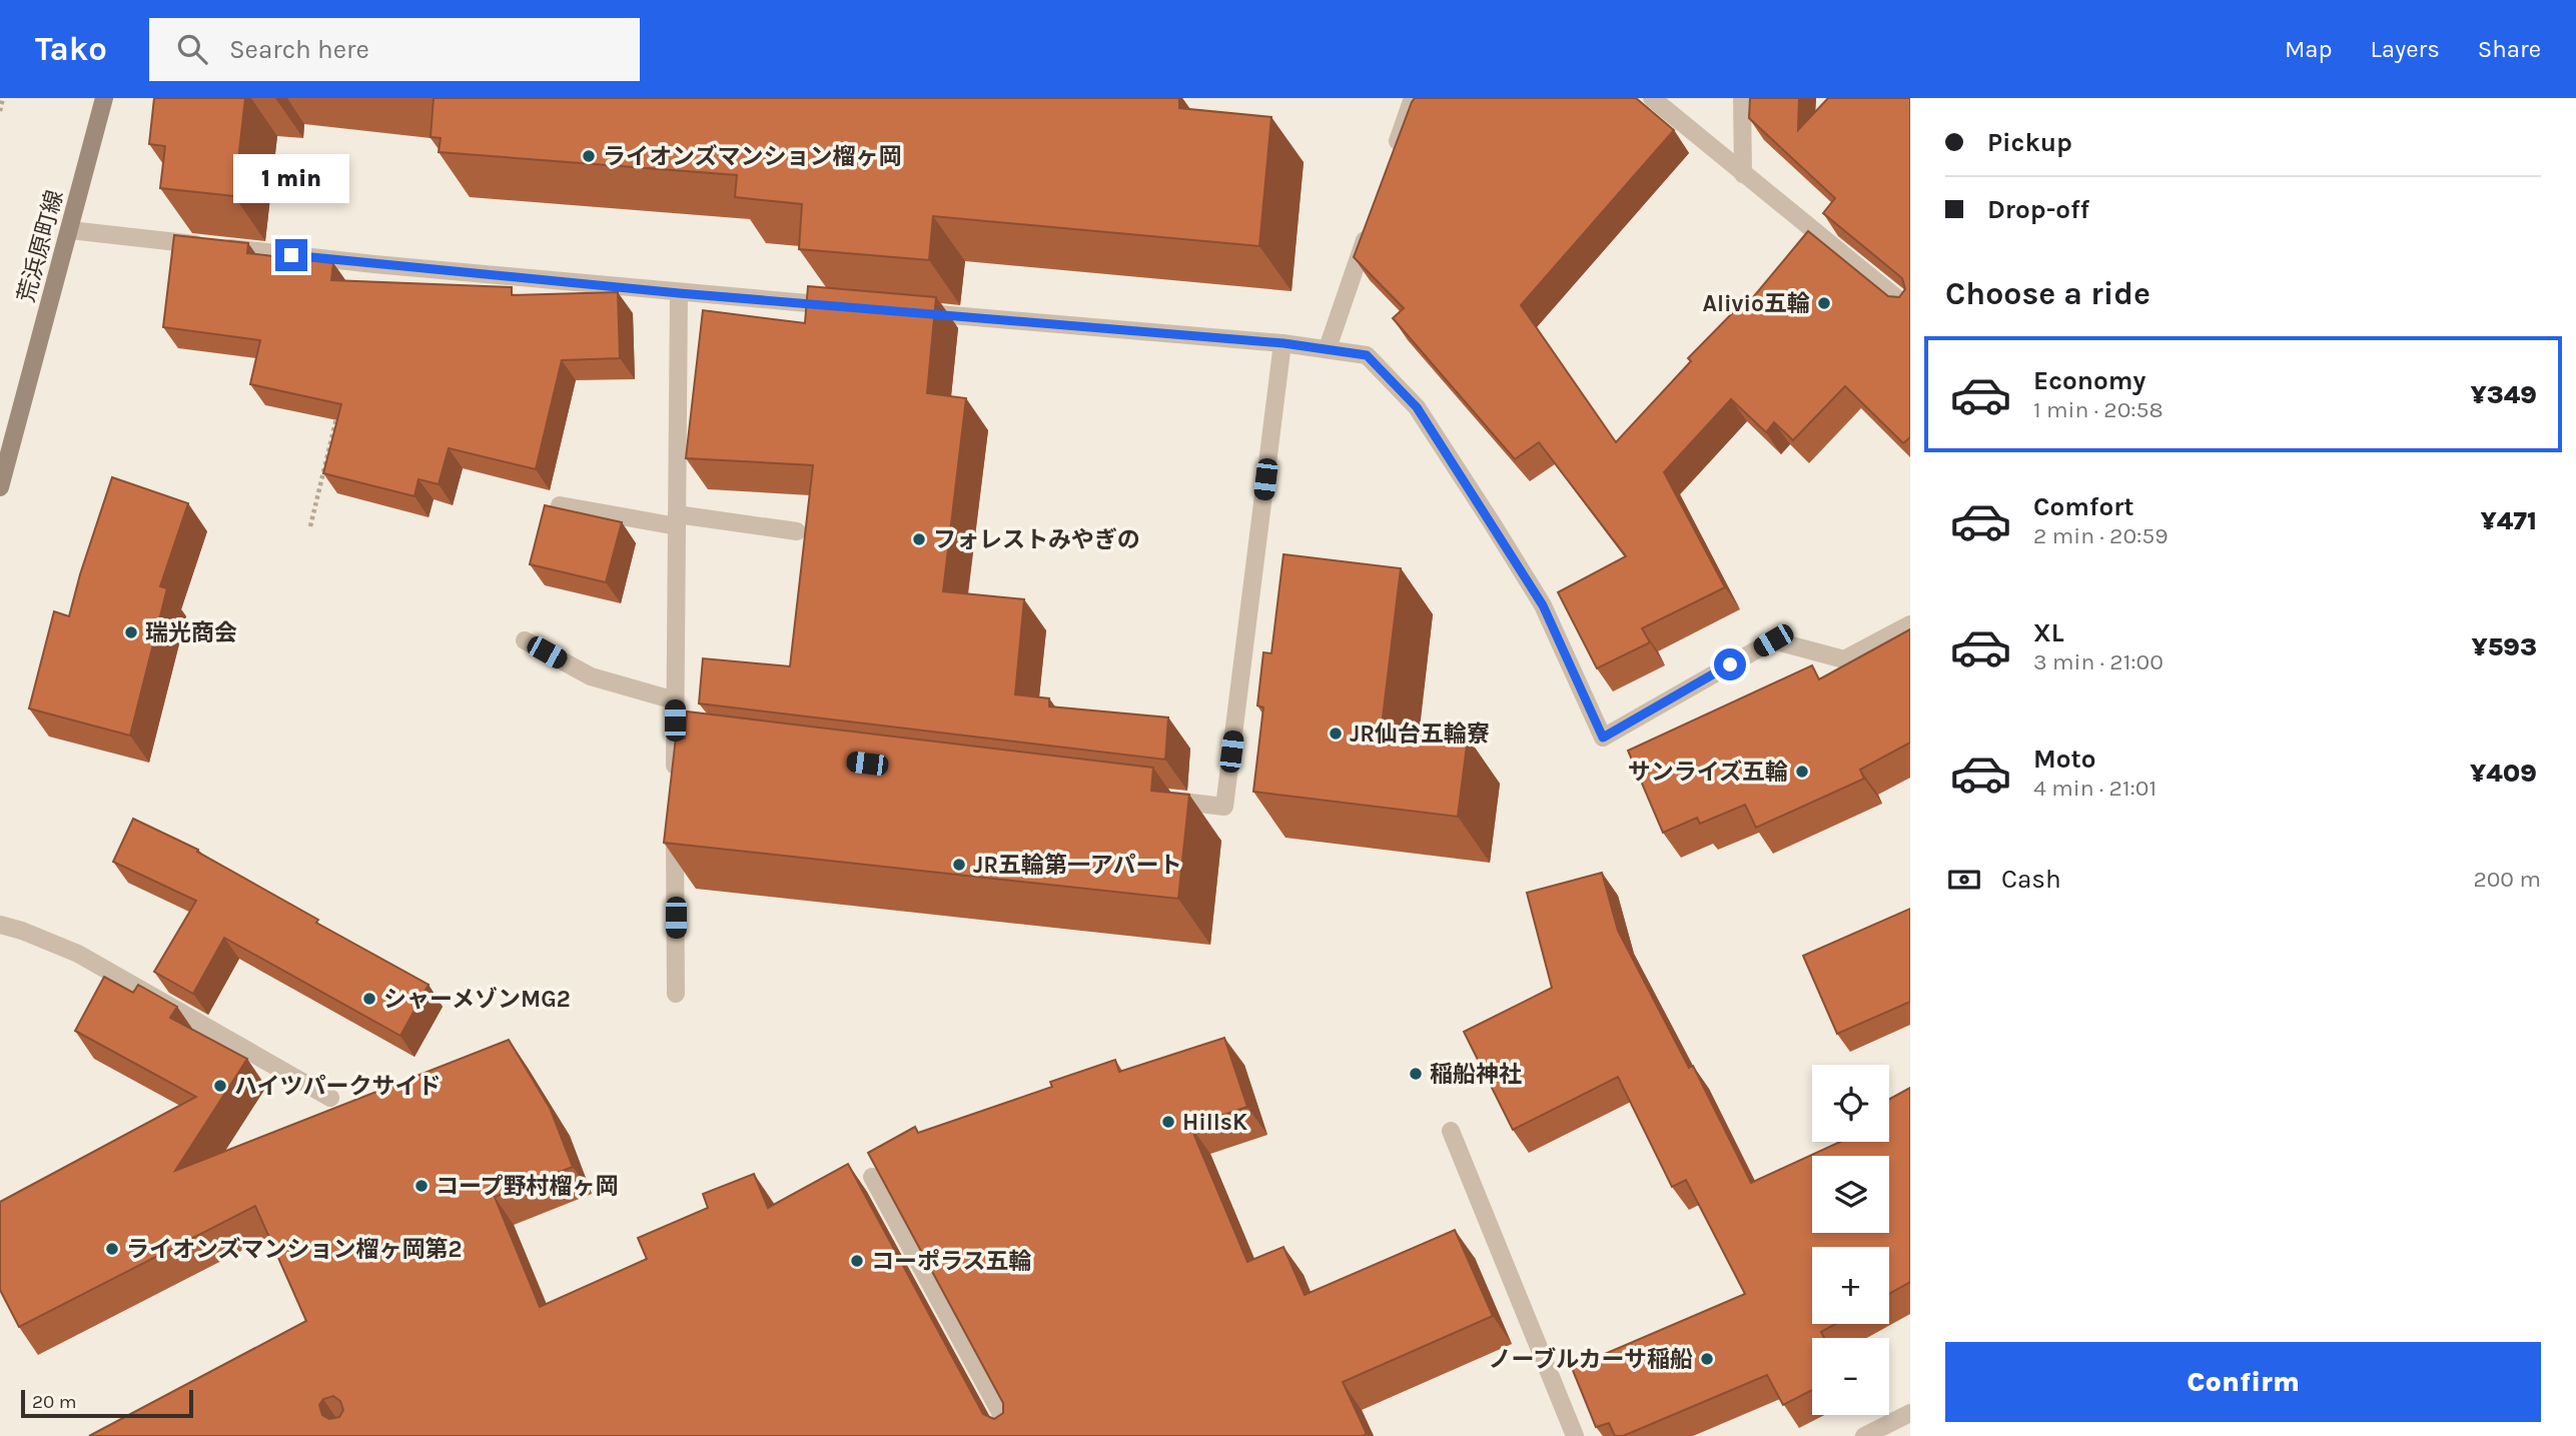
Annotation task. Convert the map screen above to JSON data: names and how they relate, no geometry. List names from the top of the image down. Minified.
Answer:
{"streets":{"main road":["荒浜原町線"]},"places":["ライオンズマンション榴ヶ岡","Alivio五輪","フォレストみやぎの","瑞光商会","JR仙台五輪寮","サンライズ五輪","JR五輪第一アパート","シャーメゾンMG2","稲船神社","ハイツパークサイド","HillsK","コープ野村榴ヶ岡","ライオンズマンション榴ヶ岡第2","コーポラス五輪","ノーブルカーサ稲船"],"scale_bar":"20 m","page":{"header":"Tako","search":"Search here","nav":["Map","Layers","Share"],"banner":["Pickup","Drop-off"],"bubble":"1 min","heading":"Choose a ride","list":[{"name":"Economy","note":"1 min · 20:58","value":"¥349"},{"name":"Comfort","note":"2 min · 20:59","value":"¥471"},{"name":"XL","note":"3 min · 21:00","value":"¥593"},{"name":"Moto","note":"4 min · 21:01","value":"¥409"}],"pay":["Cash","200 m"],"map_buttons":["+","−"],"buttons":"Confirm","scale":"20 m"}}
